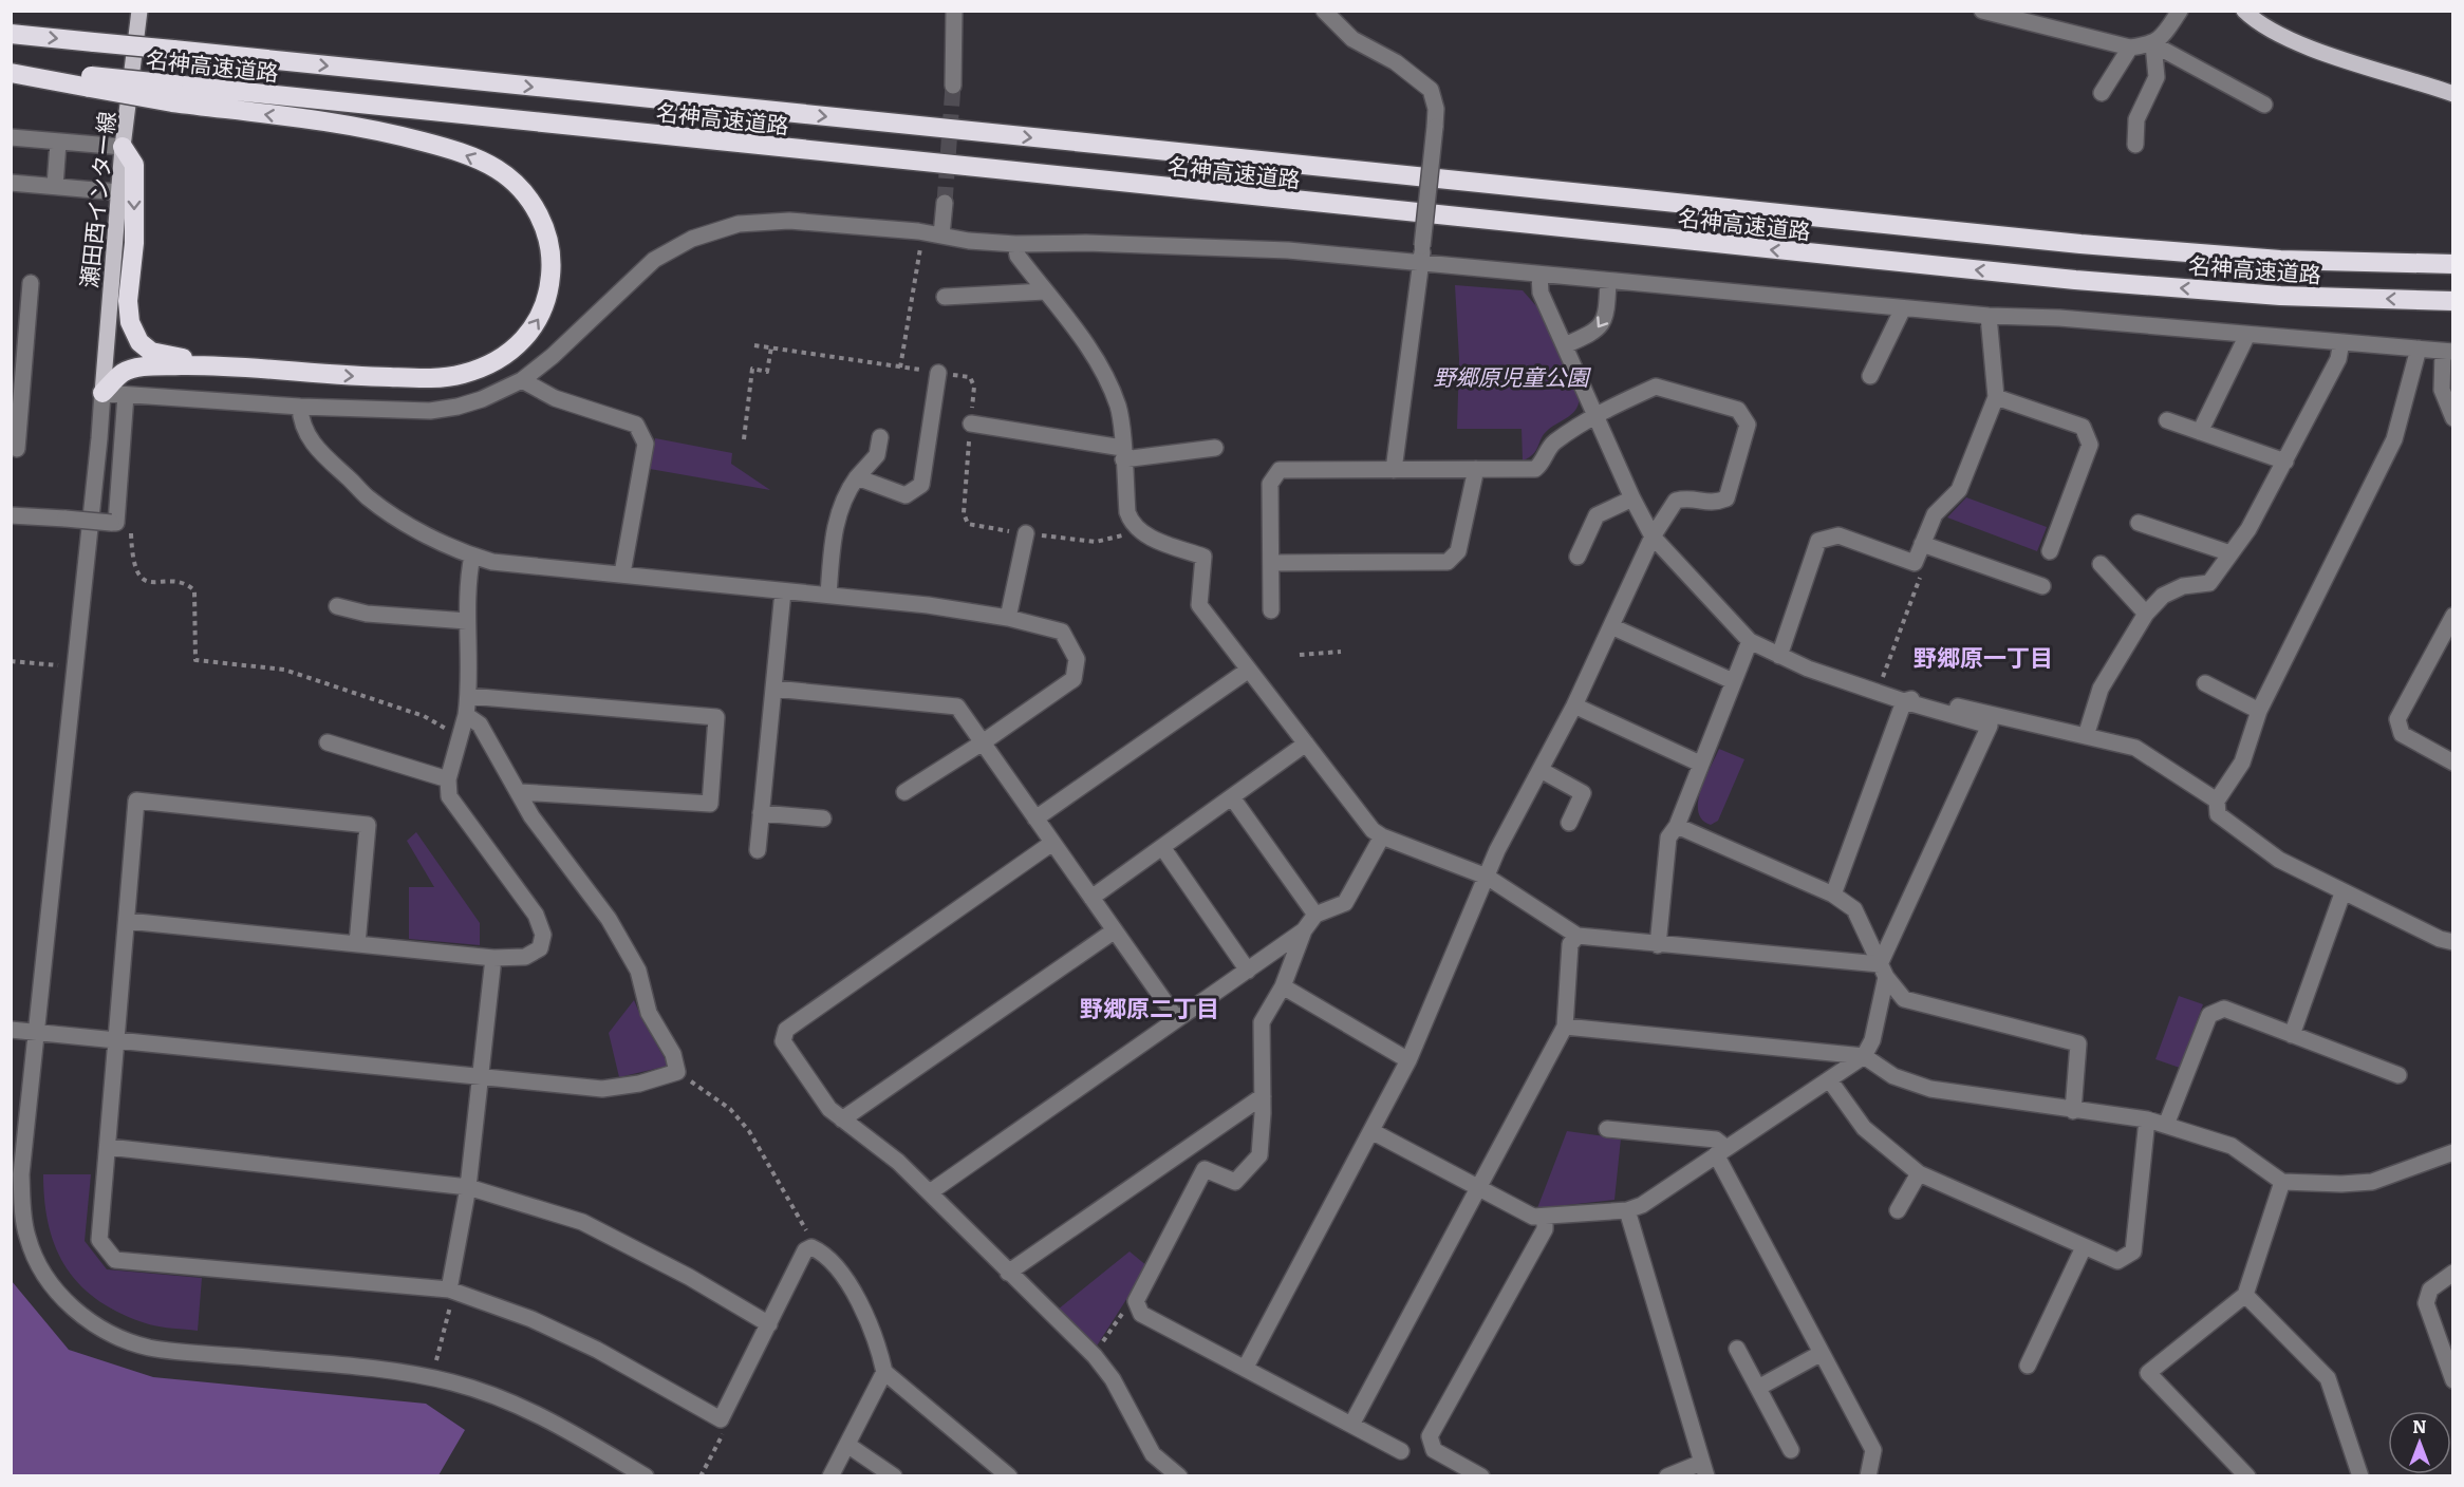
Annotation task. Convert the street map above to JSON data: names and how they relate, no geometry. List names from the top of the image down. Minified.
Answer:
{"streets":{"highway":["名神高速道路"],"main road":["瀬田西インター線"]},"districts":["野郷原一丁目","野郷原二丁目"],"parks":["野郷原児童公園"],"north":"top"}
